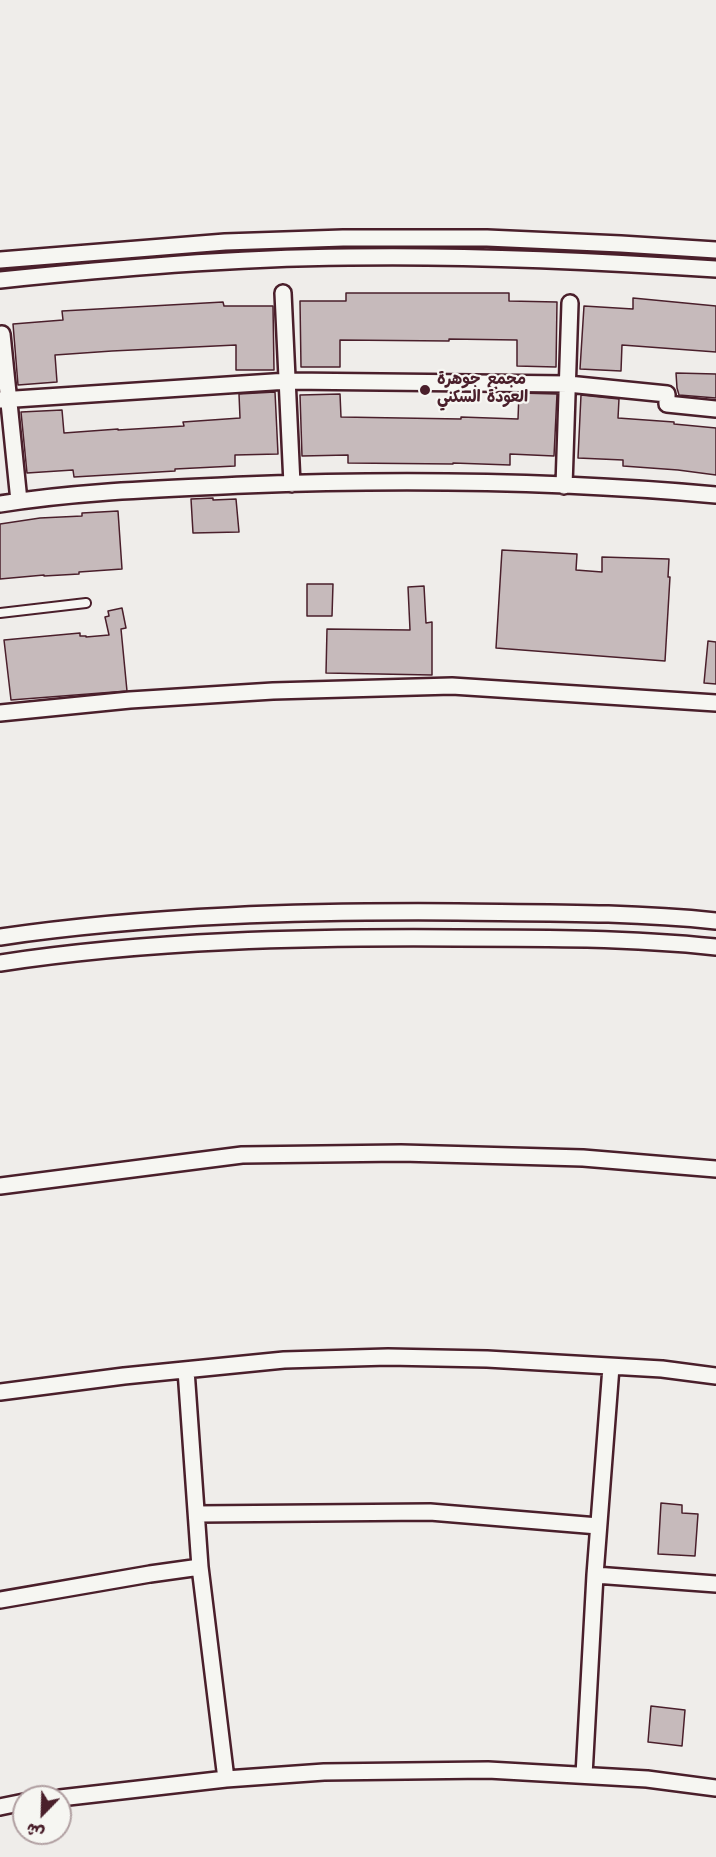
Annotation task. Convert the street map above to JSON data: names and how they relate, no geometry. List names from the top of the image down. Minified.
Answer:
{"places":["مجمع جوهرة العودة السكني"],"north":"bottom left"}
